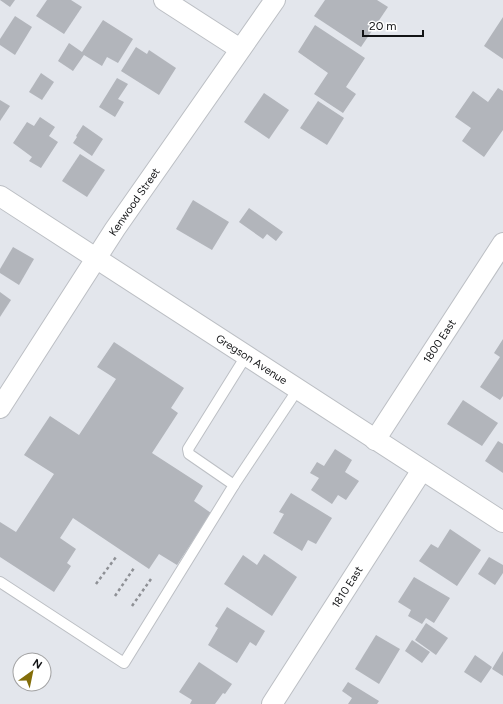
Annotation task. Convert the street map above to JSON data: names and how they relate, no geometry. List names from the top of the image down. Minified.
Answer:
{"streets":{"street":["Kenwood Street","1800 East","Gregson Avenue","1810 East"]},"crossings":[["Kenwood Street","Gregson Avenue"],["1800 East","Gregson Avenue"],["Gregson Avenue","1810 East"]],"scale_bar":"20 m","north":"top right"}
